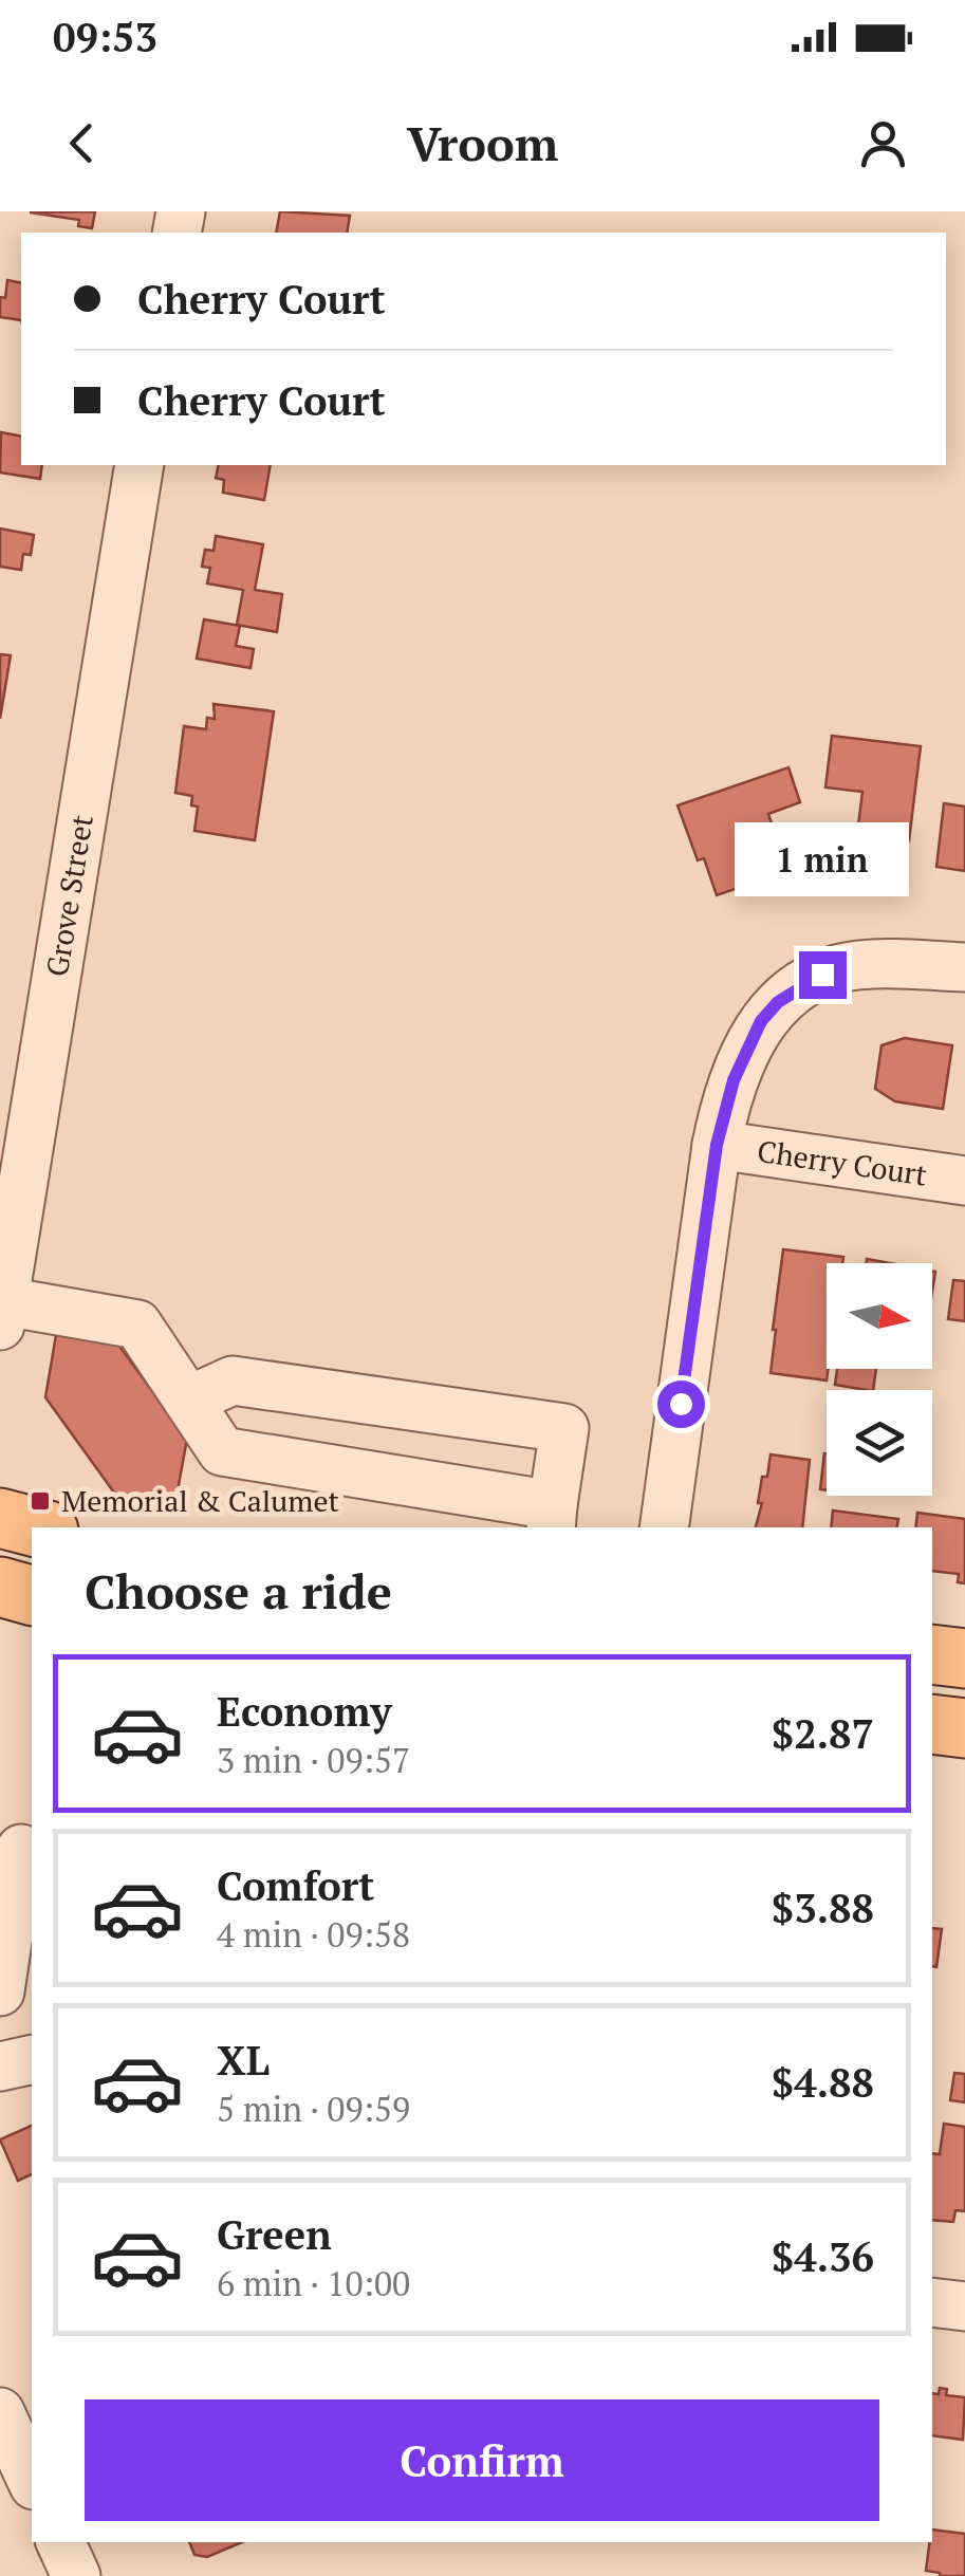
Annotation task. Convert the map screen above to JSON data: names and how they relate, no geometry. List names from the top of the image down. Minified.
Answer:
{"streets":{"street":["Grove Street","Cherry Court"]},"places":{"transit":["Memorial & Calumet"]},"north":"right","page":{"status":"09:53","header":"Vroom","banner":["Cherry Court","Cherry Court"],"bubble":"1 min","heading":"Choose a ride","list":[{"name":"Economy","note":"3 min · 09:57","value":"$2.87"},{"name":"Comfort","note":"4 min · 09:58","value":"$3.88"},{"name":"XL","note":"5 min · 09:59","value":"$4.88"},{"name":"Green","note":"6 min · 10:00","value":"$4.36"}],"buttons":"Confirm"}}
